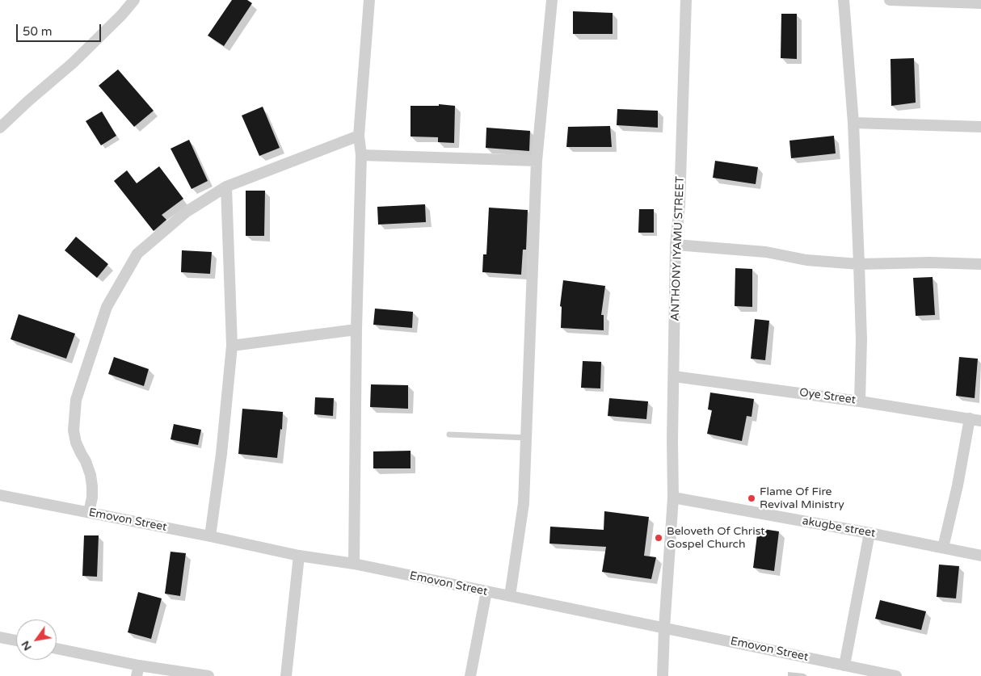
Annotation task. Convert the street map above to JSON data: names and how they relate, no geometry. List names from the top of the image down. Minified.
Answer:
{"streets":{"street":["ANTHONY IYAMU STREET","Oye Street","Emovon Street","akugbe street"]},"crossings":[["ANTHONY IYAMU STREET","Oye Street"],["ANTHONY IYAMU STREET","akugbe street"]],"places":["Flame Of Fire Revival Ministry","Beloveth Of Christ Gospel Church"],"scale_bar":"50 m","north":"bottom left"}
